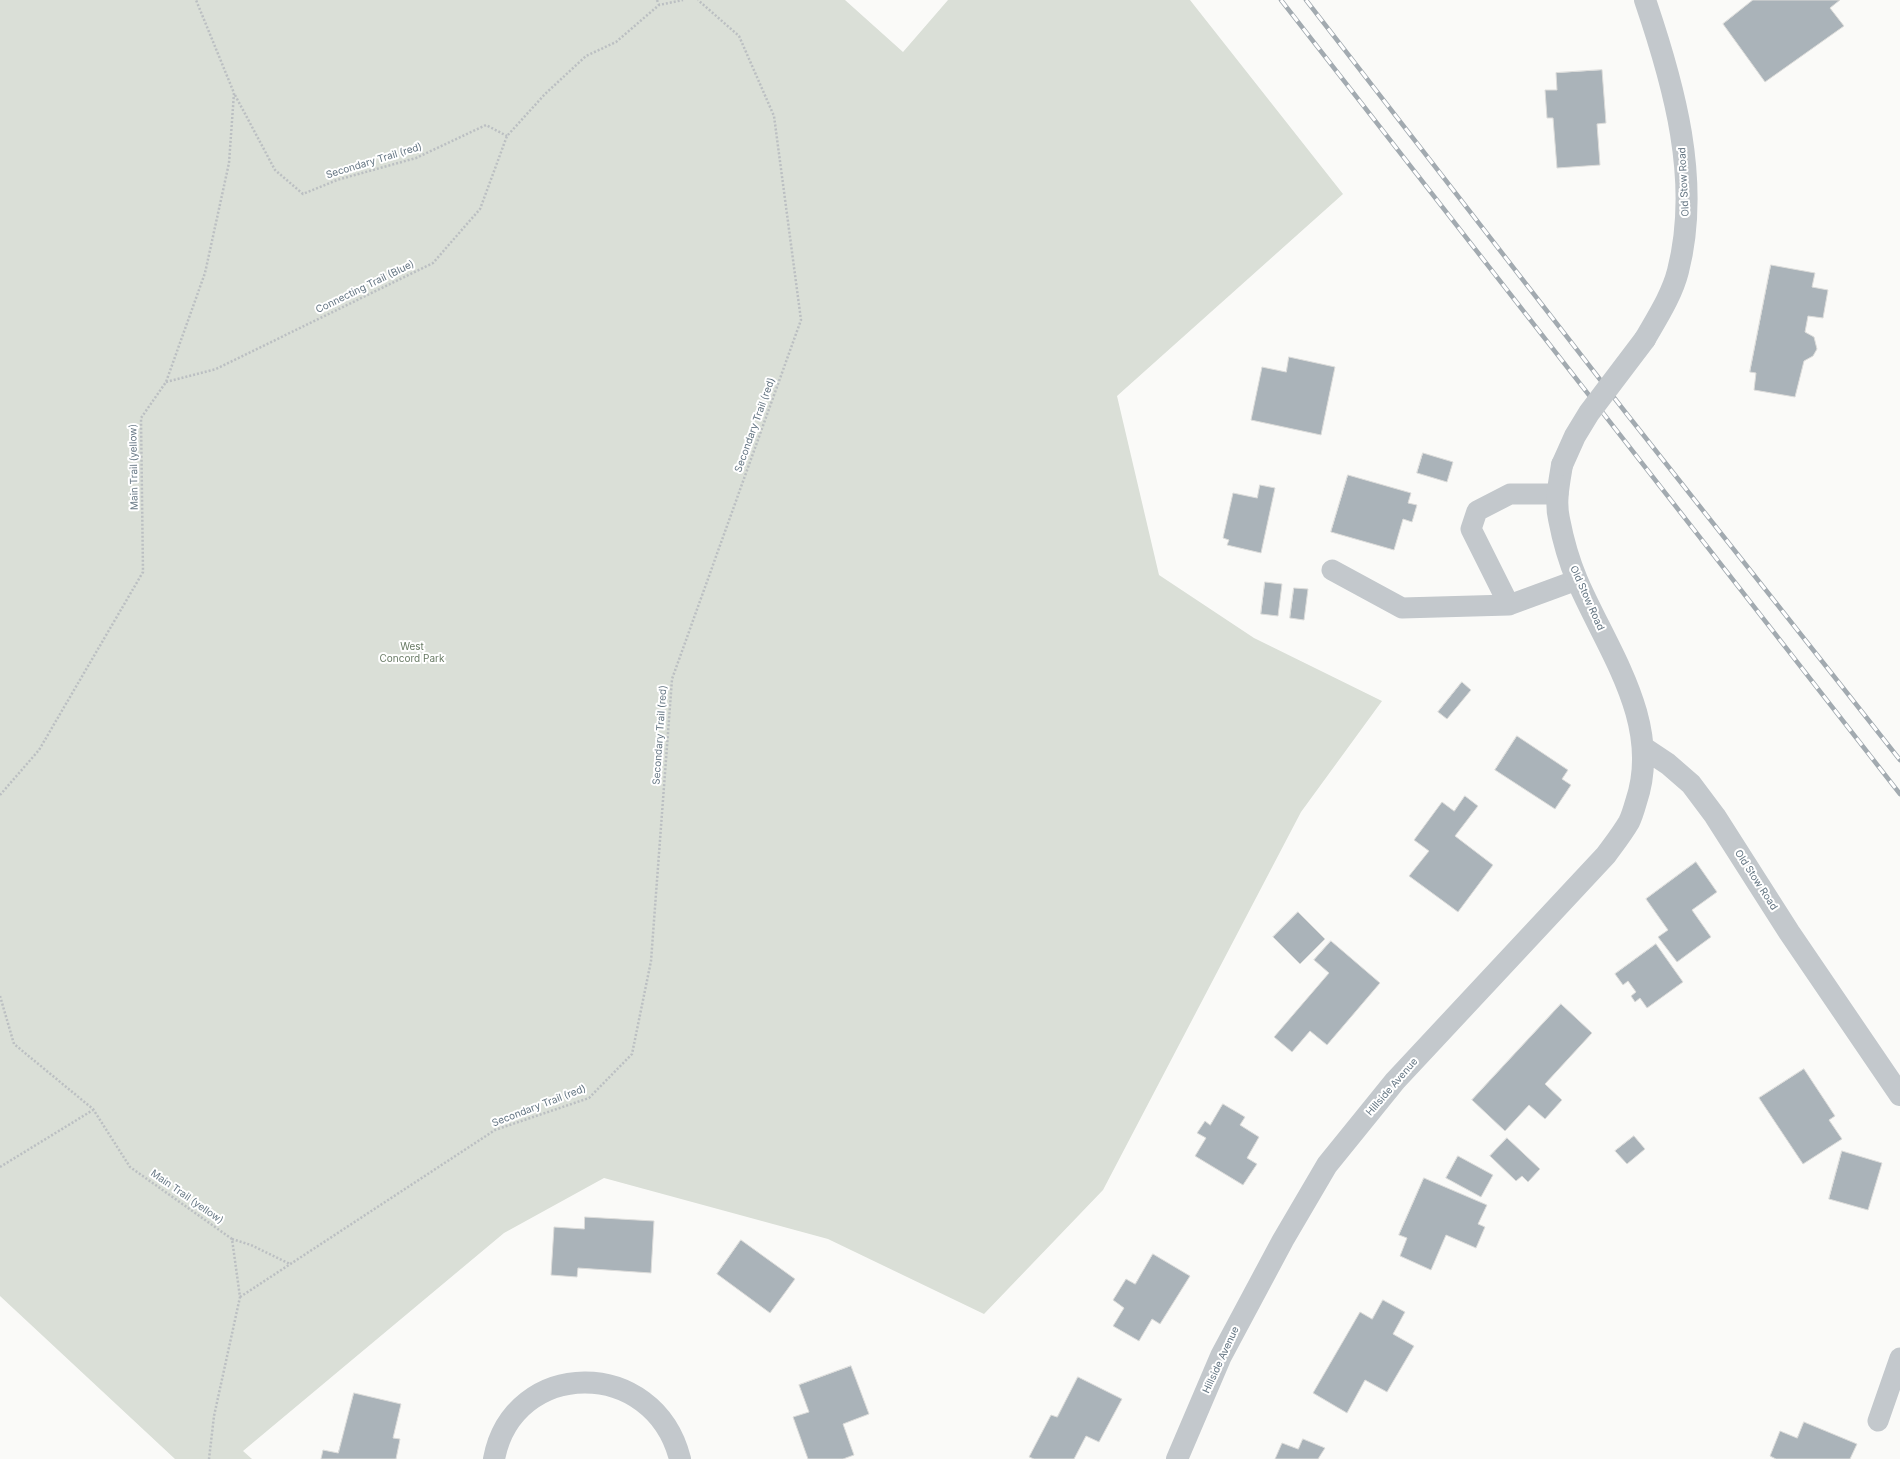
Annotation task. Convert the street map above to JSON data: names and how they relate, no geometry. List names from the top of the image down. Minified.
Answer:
{"streets":{"street":["Old Stow Road","Hillside Avenue"],"path":["Secondary Trail (red)","Connecting Trail (Blue)","Main Trail (yellow)"]},"crossings":[["Secondary Trail (red)","Connecting Trail (Blue)"],["Secondary Trail (red)","Main Trail (yellow)"],["Old Stow Road","Hillside Avenue"],["Connecting Trail (Blue)","Main Trail (yellow)"]],"parks":["West Concord Park"]}
